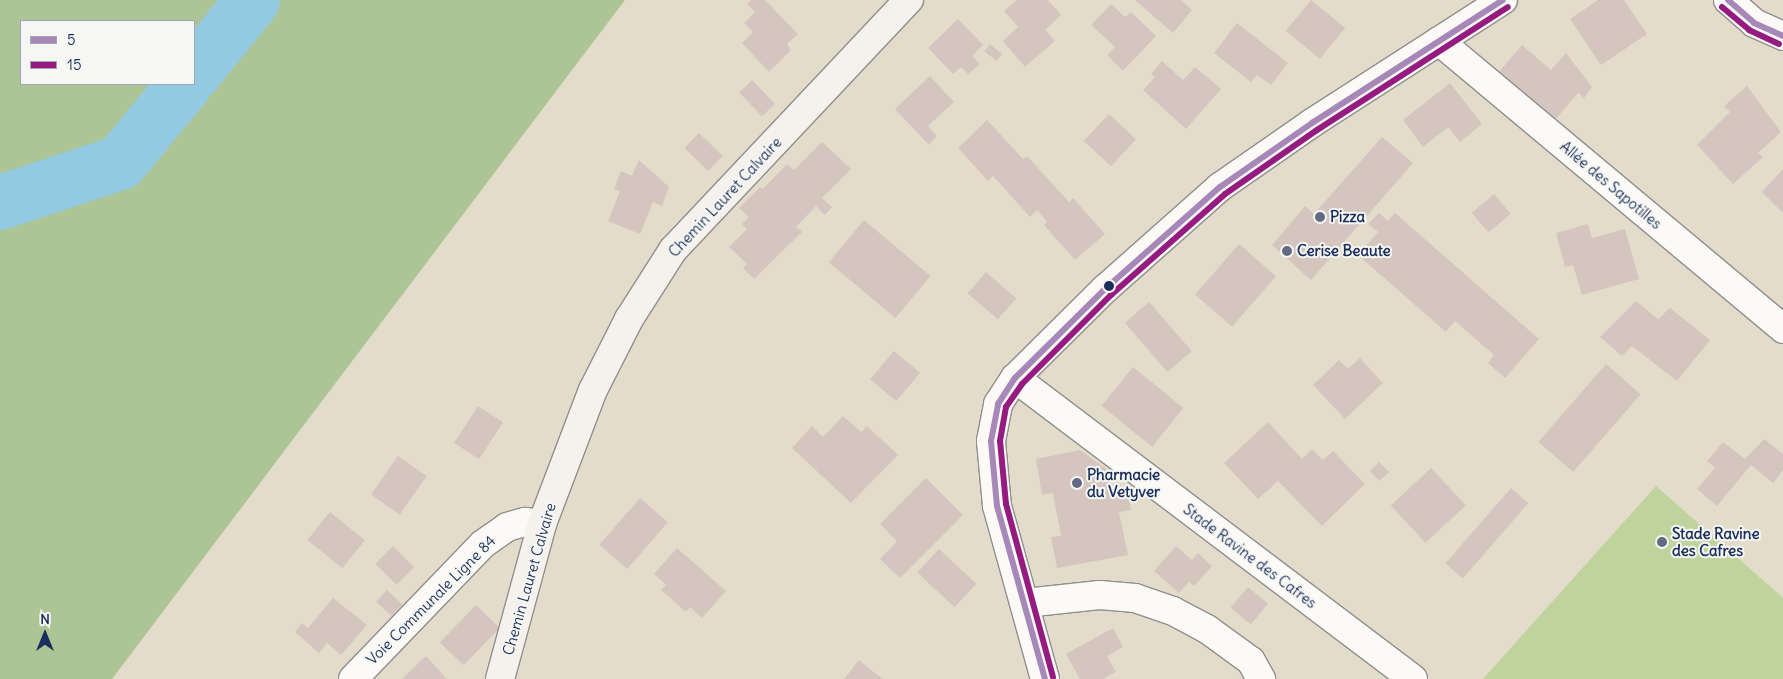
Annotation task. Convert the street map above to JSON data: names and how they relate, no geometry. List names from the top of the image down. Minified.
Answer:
{"streets":{"main road":["Chemin Lauret Calvaire"],"street":["Allée des Sapotilles","Stade Ravine des Cafres","Voie Communale Ligne 84"]},"crossings":[["Chemin Lauret Calvaire","Voie Communale Ligne 84"]],"places":["Pizza","Cerise Beaute","Pharmacie du Vetyver","Stade Ravine des Cafres"],"lines":["transit line 5","transit line 15"],"legend":["5","15"],"north":"top"}
